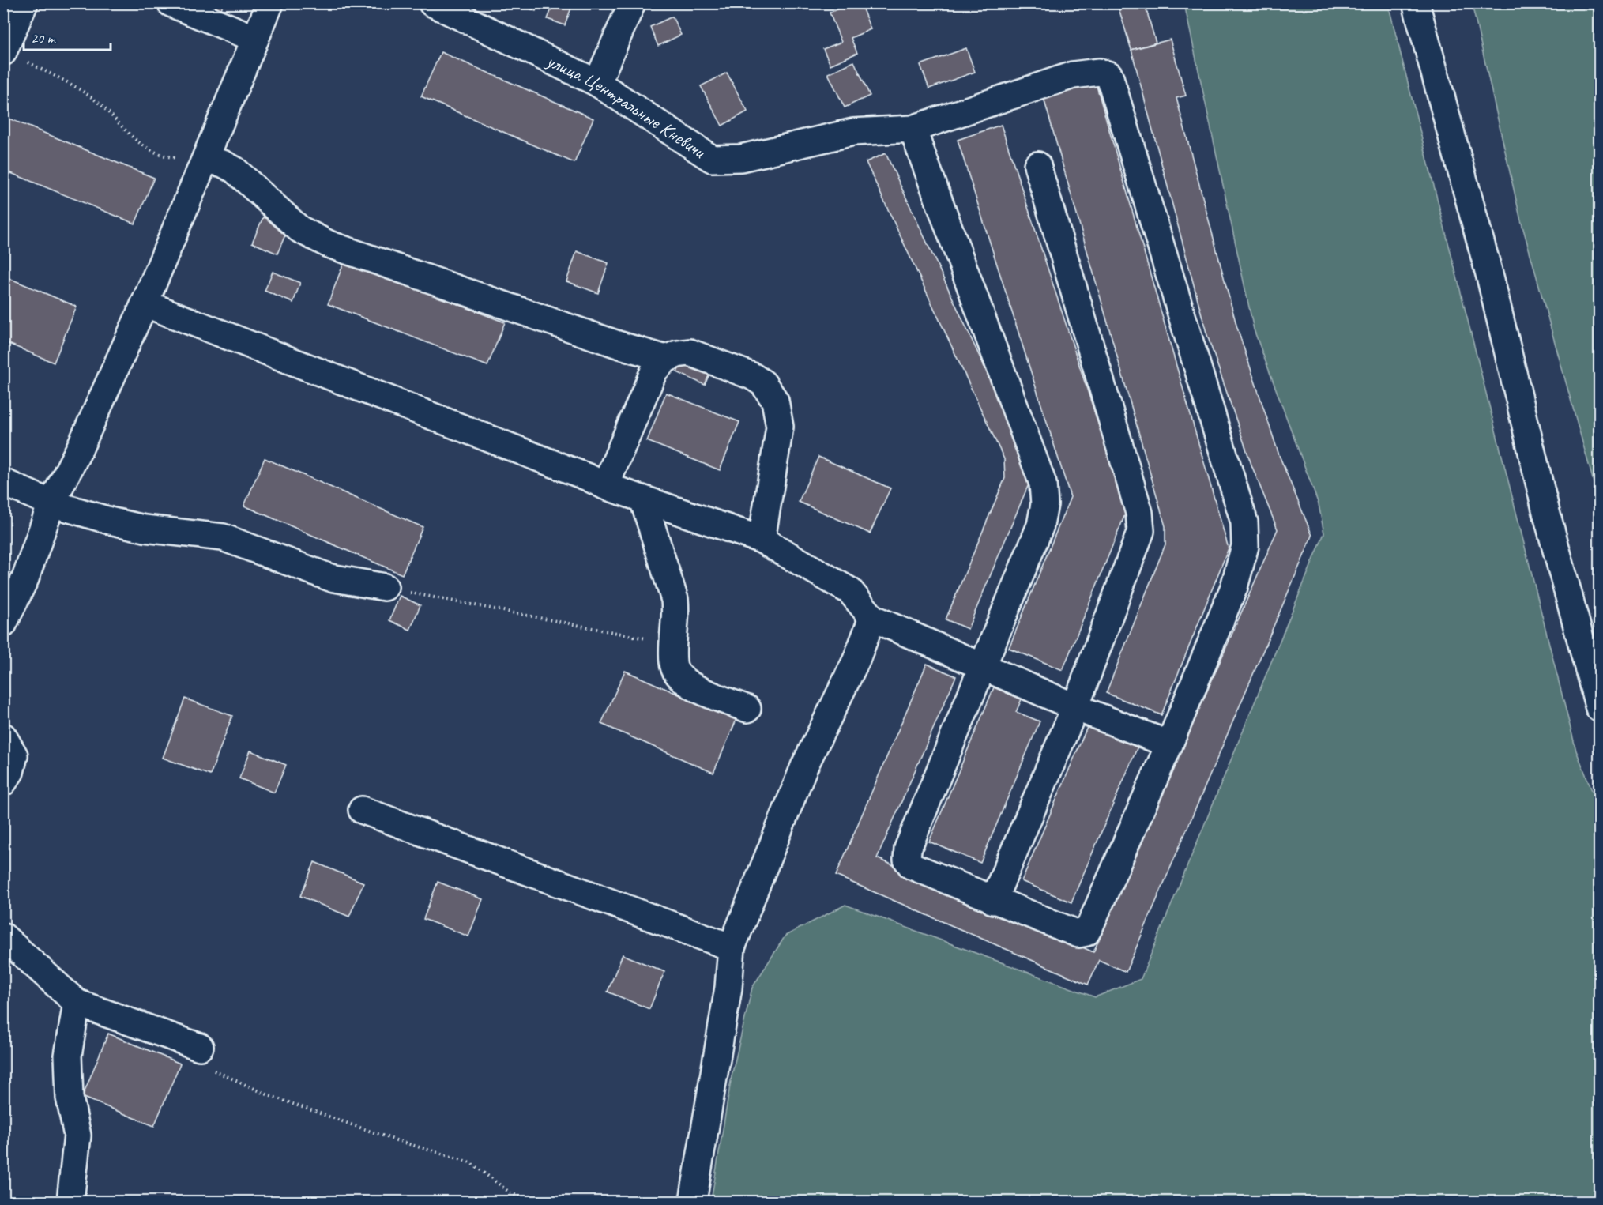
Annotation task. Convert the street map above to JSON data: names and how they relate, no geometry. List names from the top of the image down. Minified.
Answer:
{"streets":{"street":["улица Центральные Кневичи"]},"scale_bar":"20 m"}
